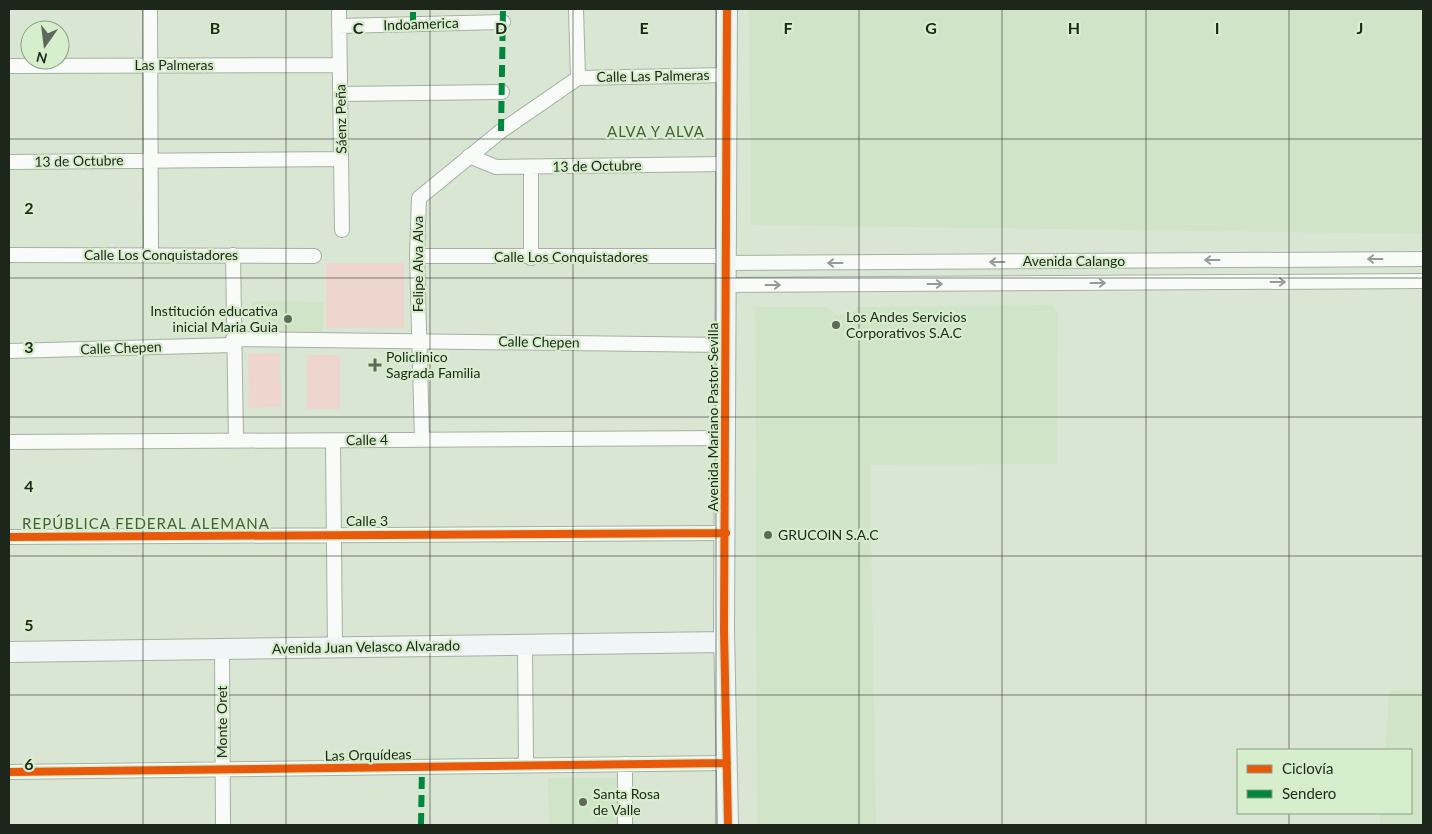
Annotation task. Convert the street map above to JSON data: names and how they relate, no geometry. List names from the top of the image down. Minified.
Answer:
{"streets":{"street":["Indoamerica","Las Palmeras","Calle Las Palmeras","Sáenz Peña","13 de Octubre","Calle Los Conquistadores","Avenida Calango","Felipe Alva Alva","Calle Chepen","Avenida Mariano Pastor Sevilla","Calle 4","Calle 3","Avenida Juan Velasco Alvarado","Monte Oret","Las Orquídeas"]},"crossings":[["Indoamerica","Sáenz Peña"],["Las Palmeras","Sáenz Peña"],["Calle Las Palmeras","Felipe Alva Alva"],["Calle Las Palmeras","Avenida Mariano Pastor Sevilla"],["Sáenz Peña","13 de Octubre"],["13 de Octubre","Felipe Alva Alva"],["13 de Octubre","Avenida Mariano Pastor Sevilla"],["Calle Los Conquistadores","Avenida Calango"],["Calle Los Conquistadores","Felipe Alva Alva"],["Calle Los Conquistadores","Avenida Mariano Pastor Sevilla"],["Avenida Calango","Avenida Mariano Pastor Sevilla"],["Felipe Alva Alva","Calle Chepen"],["Felipe Alva Alva","Calle 4"],["Calle Chepen","Avenida Mariano Pastor Sevilla"],["Avenida Mariano Pastor Sevilla","Calle 4"],["Avenida Mariano Pastor Sevilla","Calle 3"],["Avenida Mariano Pastor Sevilla","Avenida Juan Velasco Alvarado"],["Avenida Mariano Pastor Sevilla","Las Orquídeas"],["Avenida Juan Velasco Alvarado","Monte Oret"],["Monte Oret","Las Orquídeas"]],"districts":["ALVA Y ALVA","REPÚBLICA FEDERAL ALEMANA"],"places":{"other":["Institución educativa inicial Maria Guia","Los Andes Servicios Corporativos S.A.C","GRUCOIN S.A.C","Santa Rosa de Valle"],"health":["Policlinico Sagrada Familia"]},"legend":["Ciclovía","Sendero"],"north":"bottom","grid":{"columns":["B","C","D","E","F","G","H","I","J"],"rows":["2","3","4","5","6"]}}
